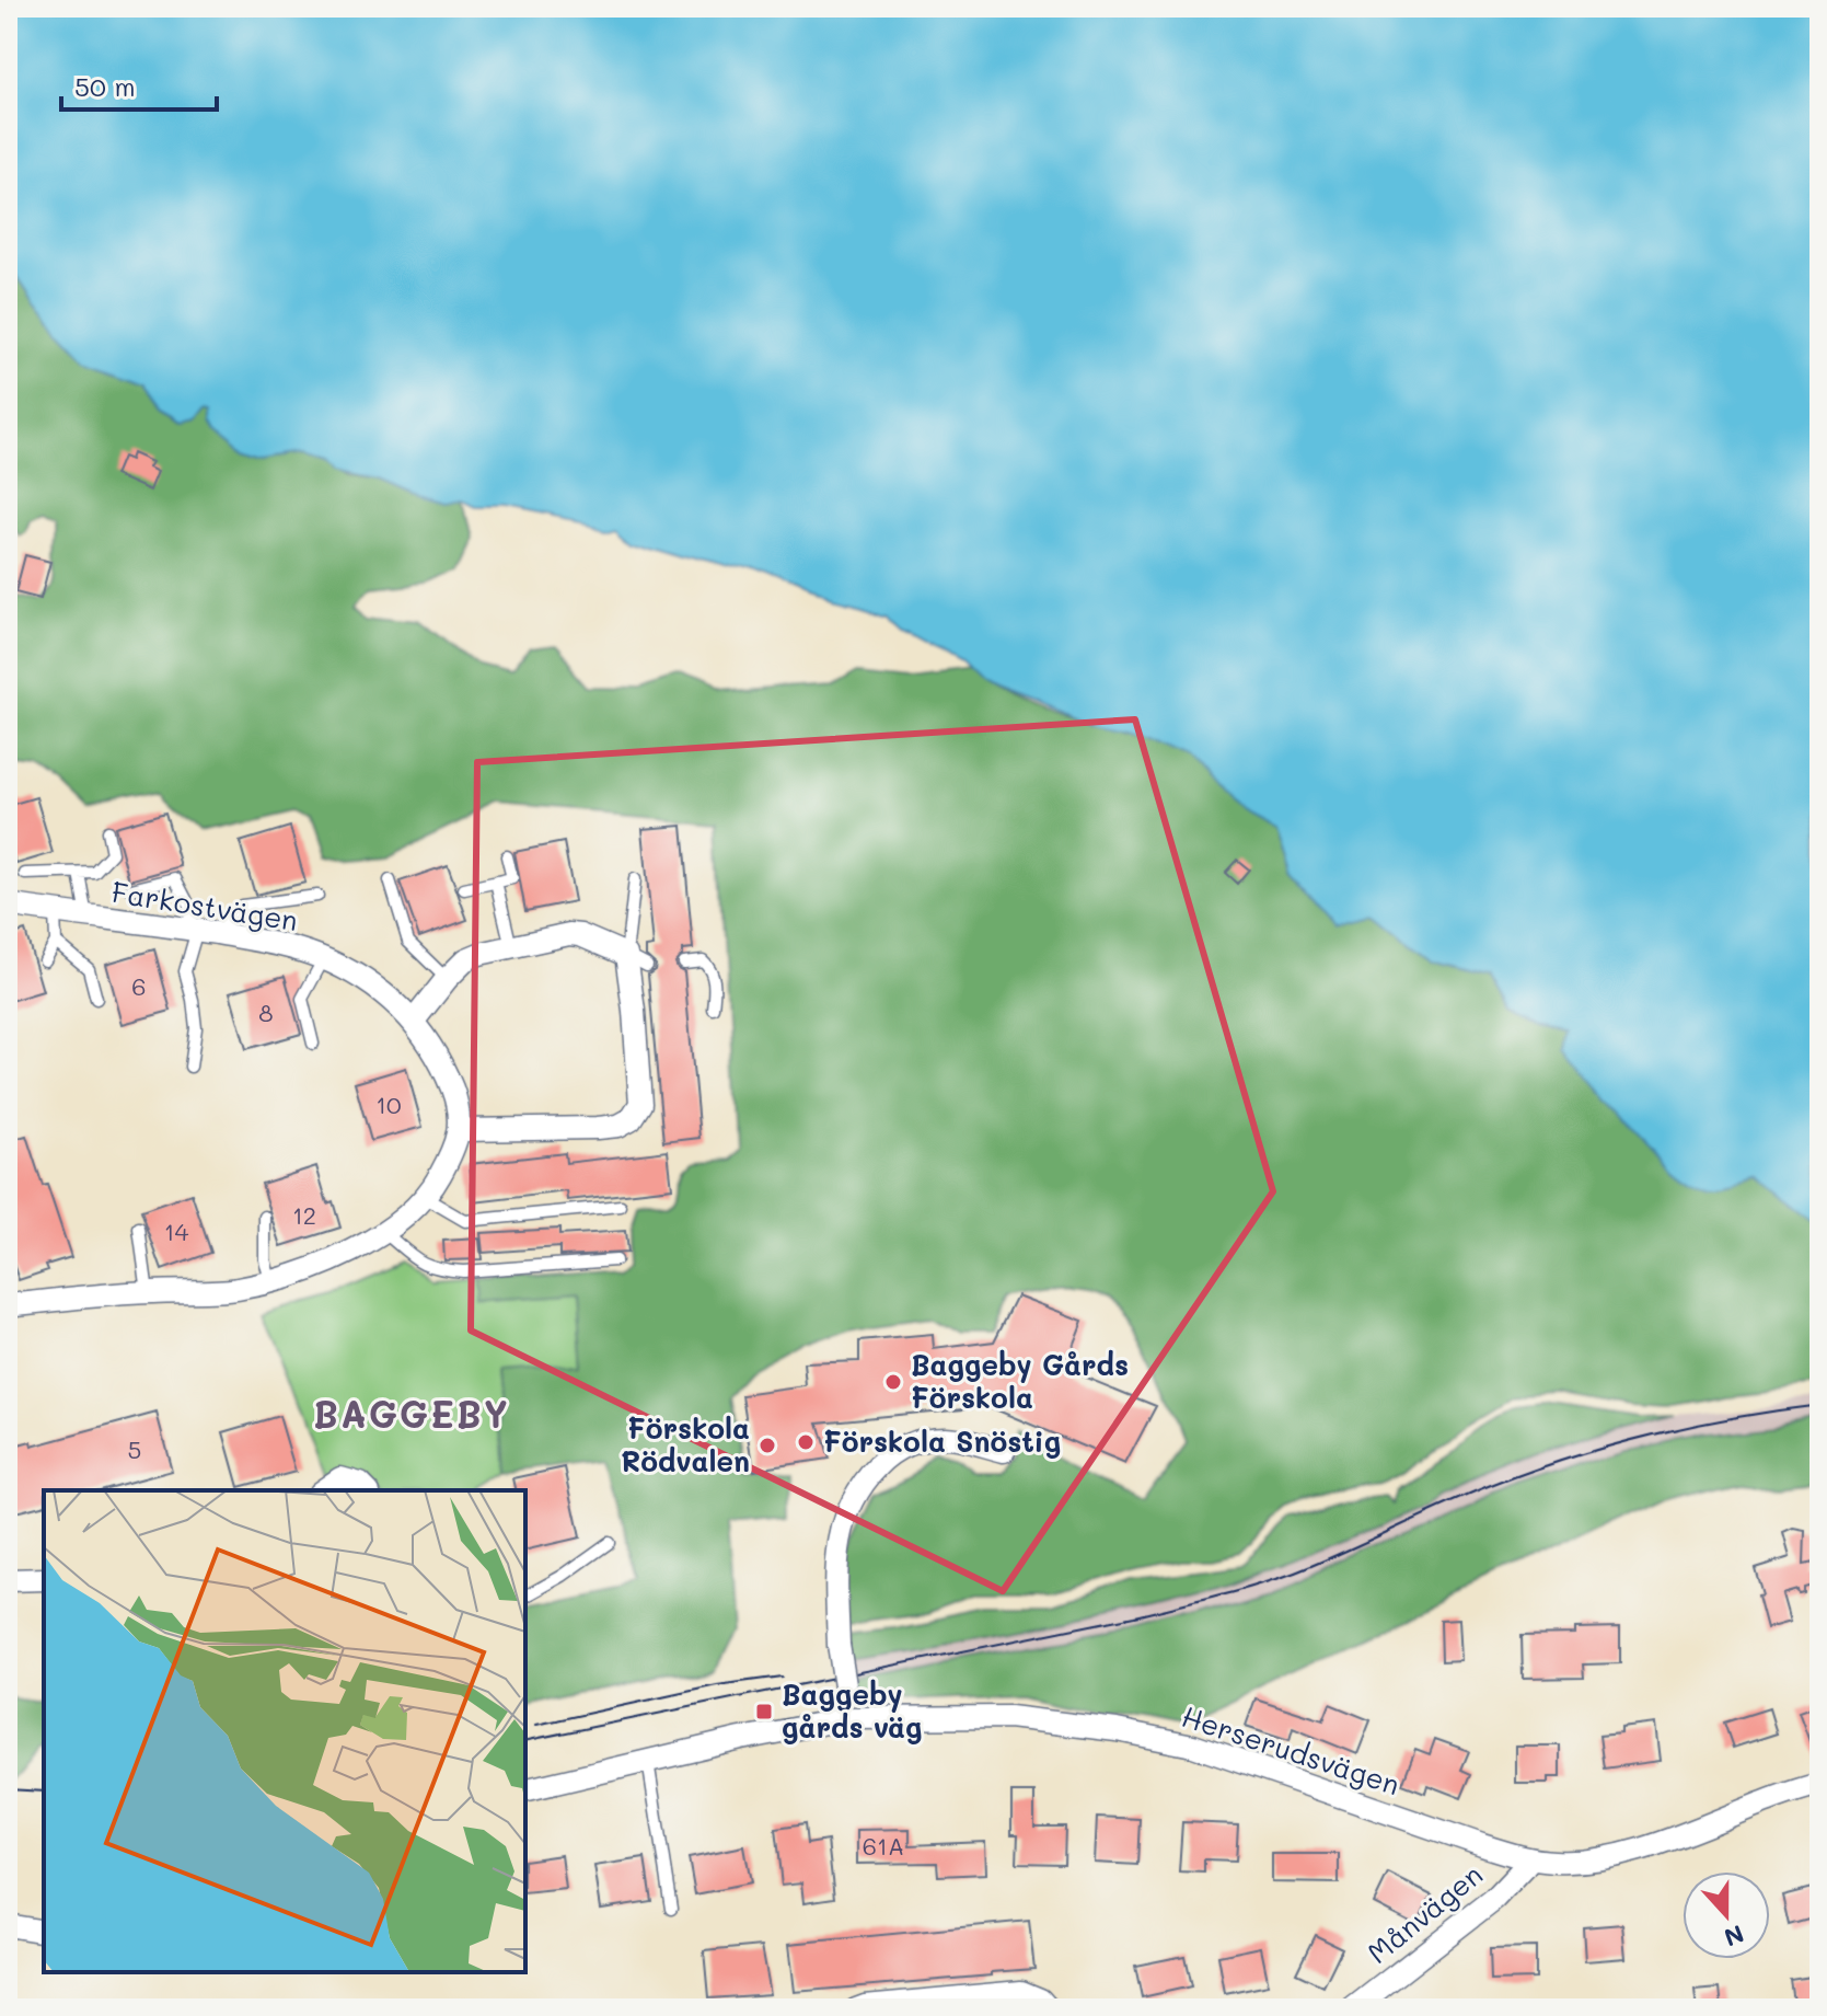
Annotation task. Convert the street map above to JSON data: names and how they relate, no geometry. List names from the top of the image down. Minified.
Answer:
{"streets":{"street":["Farkostvägen","Herserudsvägen","Månvägen"]},"crossings":[["Herserudsvägen","Månvägen"]],"districts":["BAGGEBY"],"places":{"other":["Baggeby Gårds Förskola","Förskola Snöstig","Förskola Rödvalen"],"transit":["Baggeby gårds väg"]},"house_numbers":["6","8","10","12","14","5","61A"],"scale_bar":"50 m","north":"bottom"}
